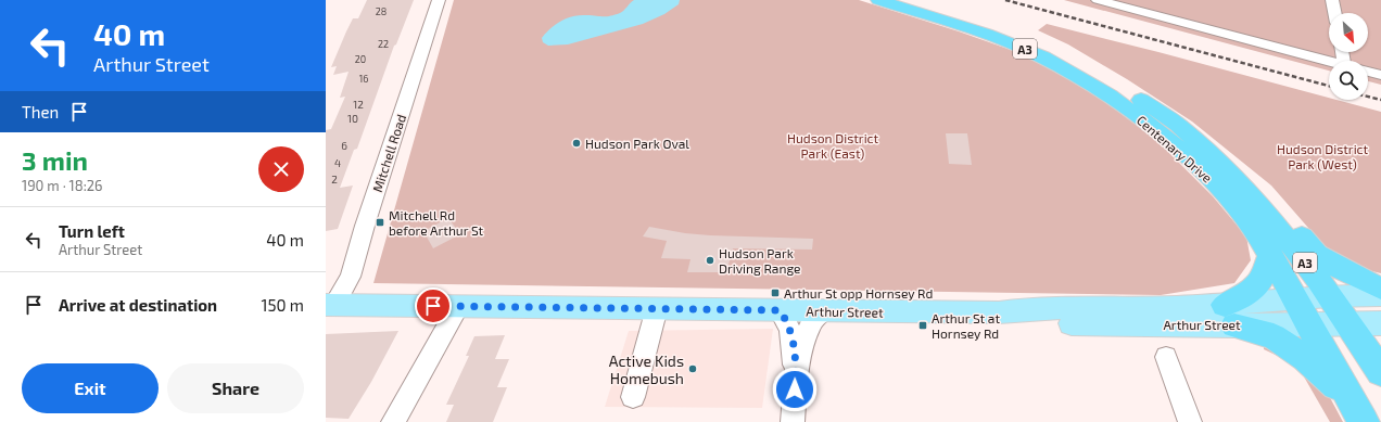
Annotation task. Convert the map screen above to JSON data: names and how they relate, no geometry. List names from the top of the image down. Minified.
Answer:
{"streets":{"highway":["A3","Centenary Drive"],"main road":["Arthur Street"],"street":["Mitchell Road"]},"crossings":[["Centenary Drive","Arthur Street"],["Mitchell Road","Arthur Street"]],"parks":["Hudson District Park (East)","Hudson District Park (West)"],"places":{"other":["Hudson Park Oval","Hudson Park Driving Range","Active Kids Homebush"],"transit":["Mitchell Rd before Arthur St","Arthur St opp Hornsey Rd","Arthur St at Hornsey Rd"]},"house_numbers":["28","22","20","16","12","10","6","4","2"],"north":"bottom right","page":{"turn":["40 m","Arthur Street"],"then":"Then","heading":["3 min","190 m · 18:26"],"list":[{"name":"Turn left","note":"Arthur Street","value":"40 m"},{"name":"Arrive at destination","value":"150 m"}],"buttons":["Exit","Share"]}}
